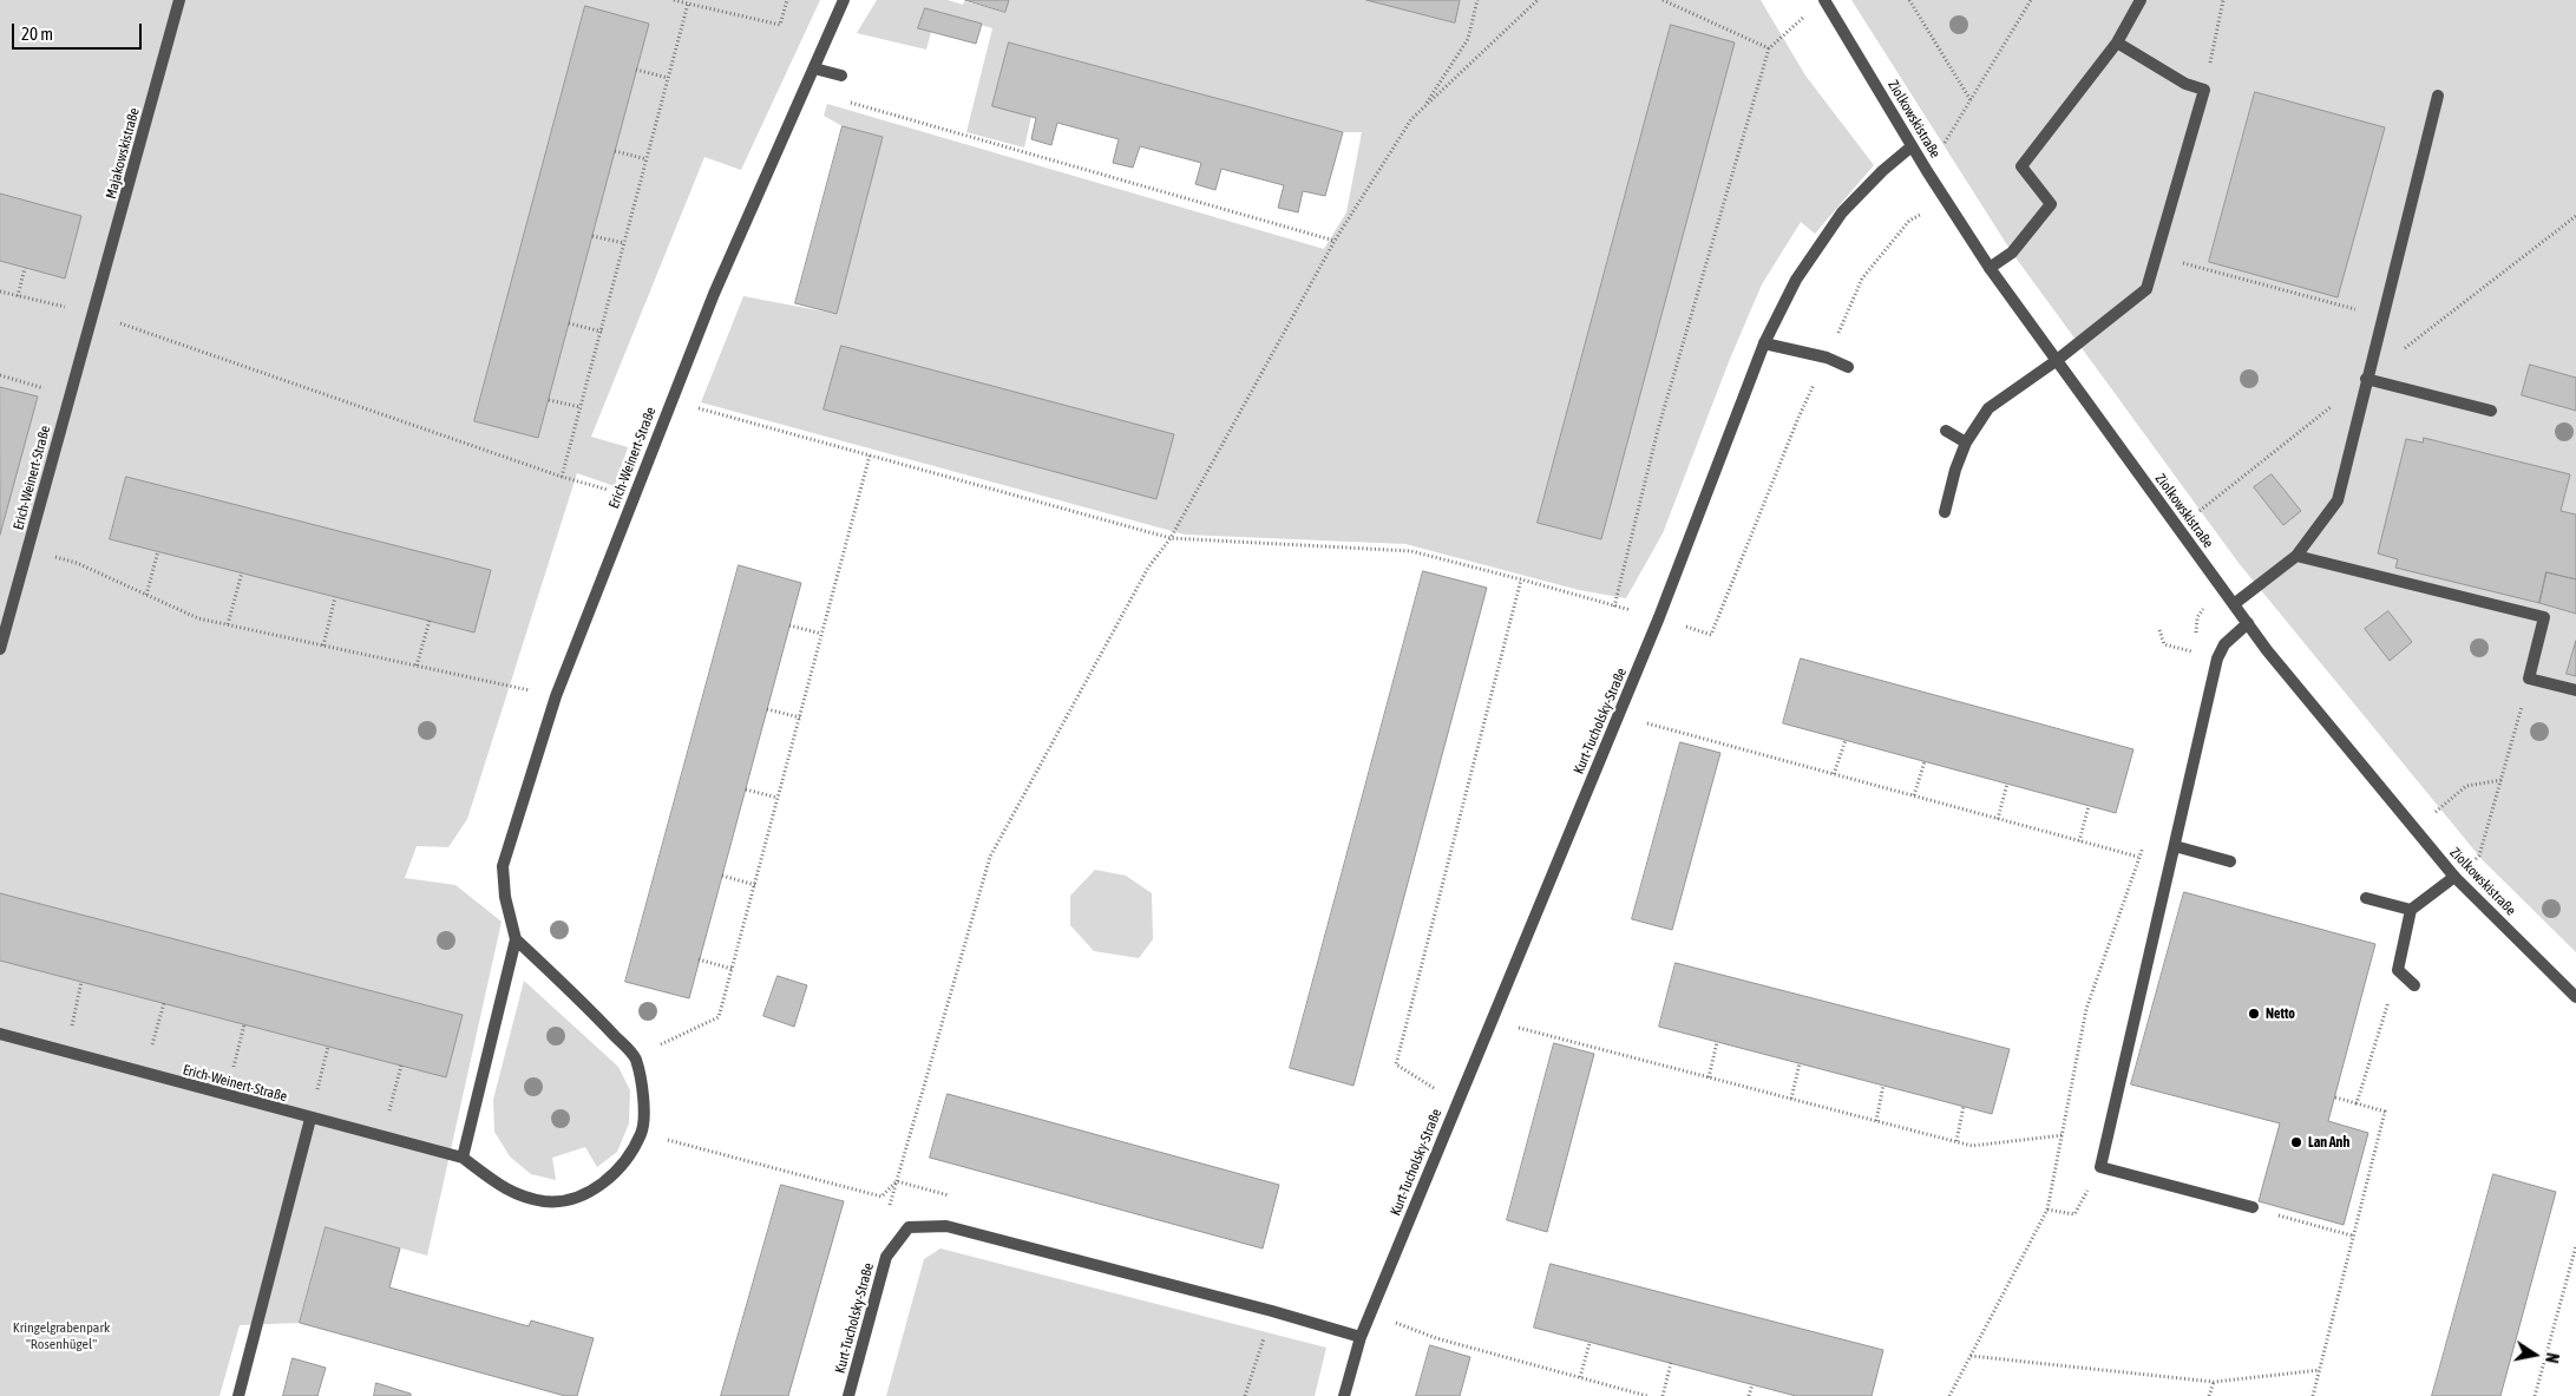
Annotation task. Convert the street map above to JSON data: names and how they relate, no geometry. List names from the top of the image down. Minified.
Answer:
{"streets":{"street":["Ziolkowskistraße","Majakowskistraße","Erich-Weinert-Straße","Kurt-Tucholsky-Straße"]},"crossings":[["Ziolkowskistraße","Kurt-Tucholsky-Straße"],["Majakowskistraße","Erich-Weinert-Straße"]],"parks":["Kringelgrabenpark \"Rosenhügel\""],"places":["Netto","Lan Anh"],"scale_bar":"20 m","north":"right"}
